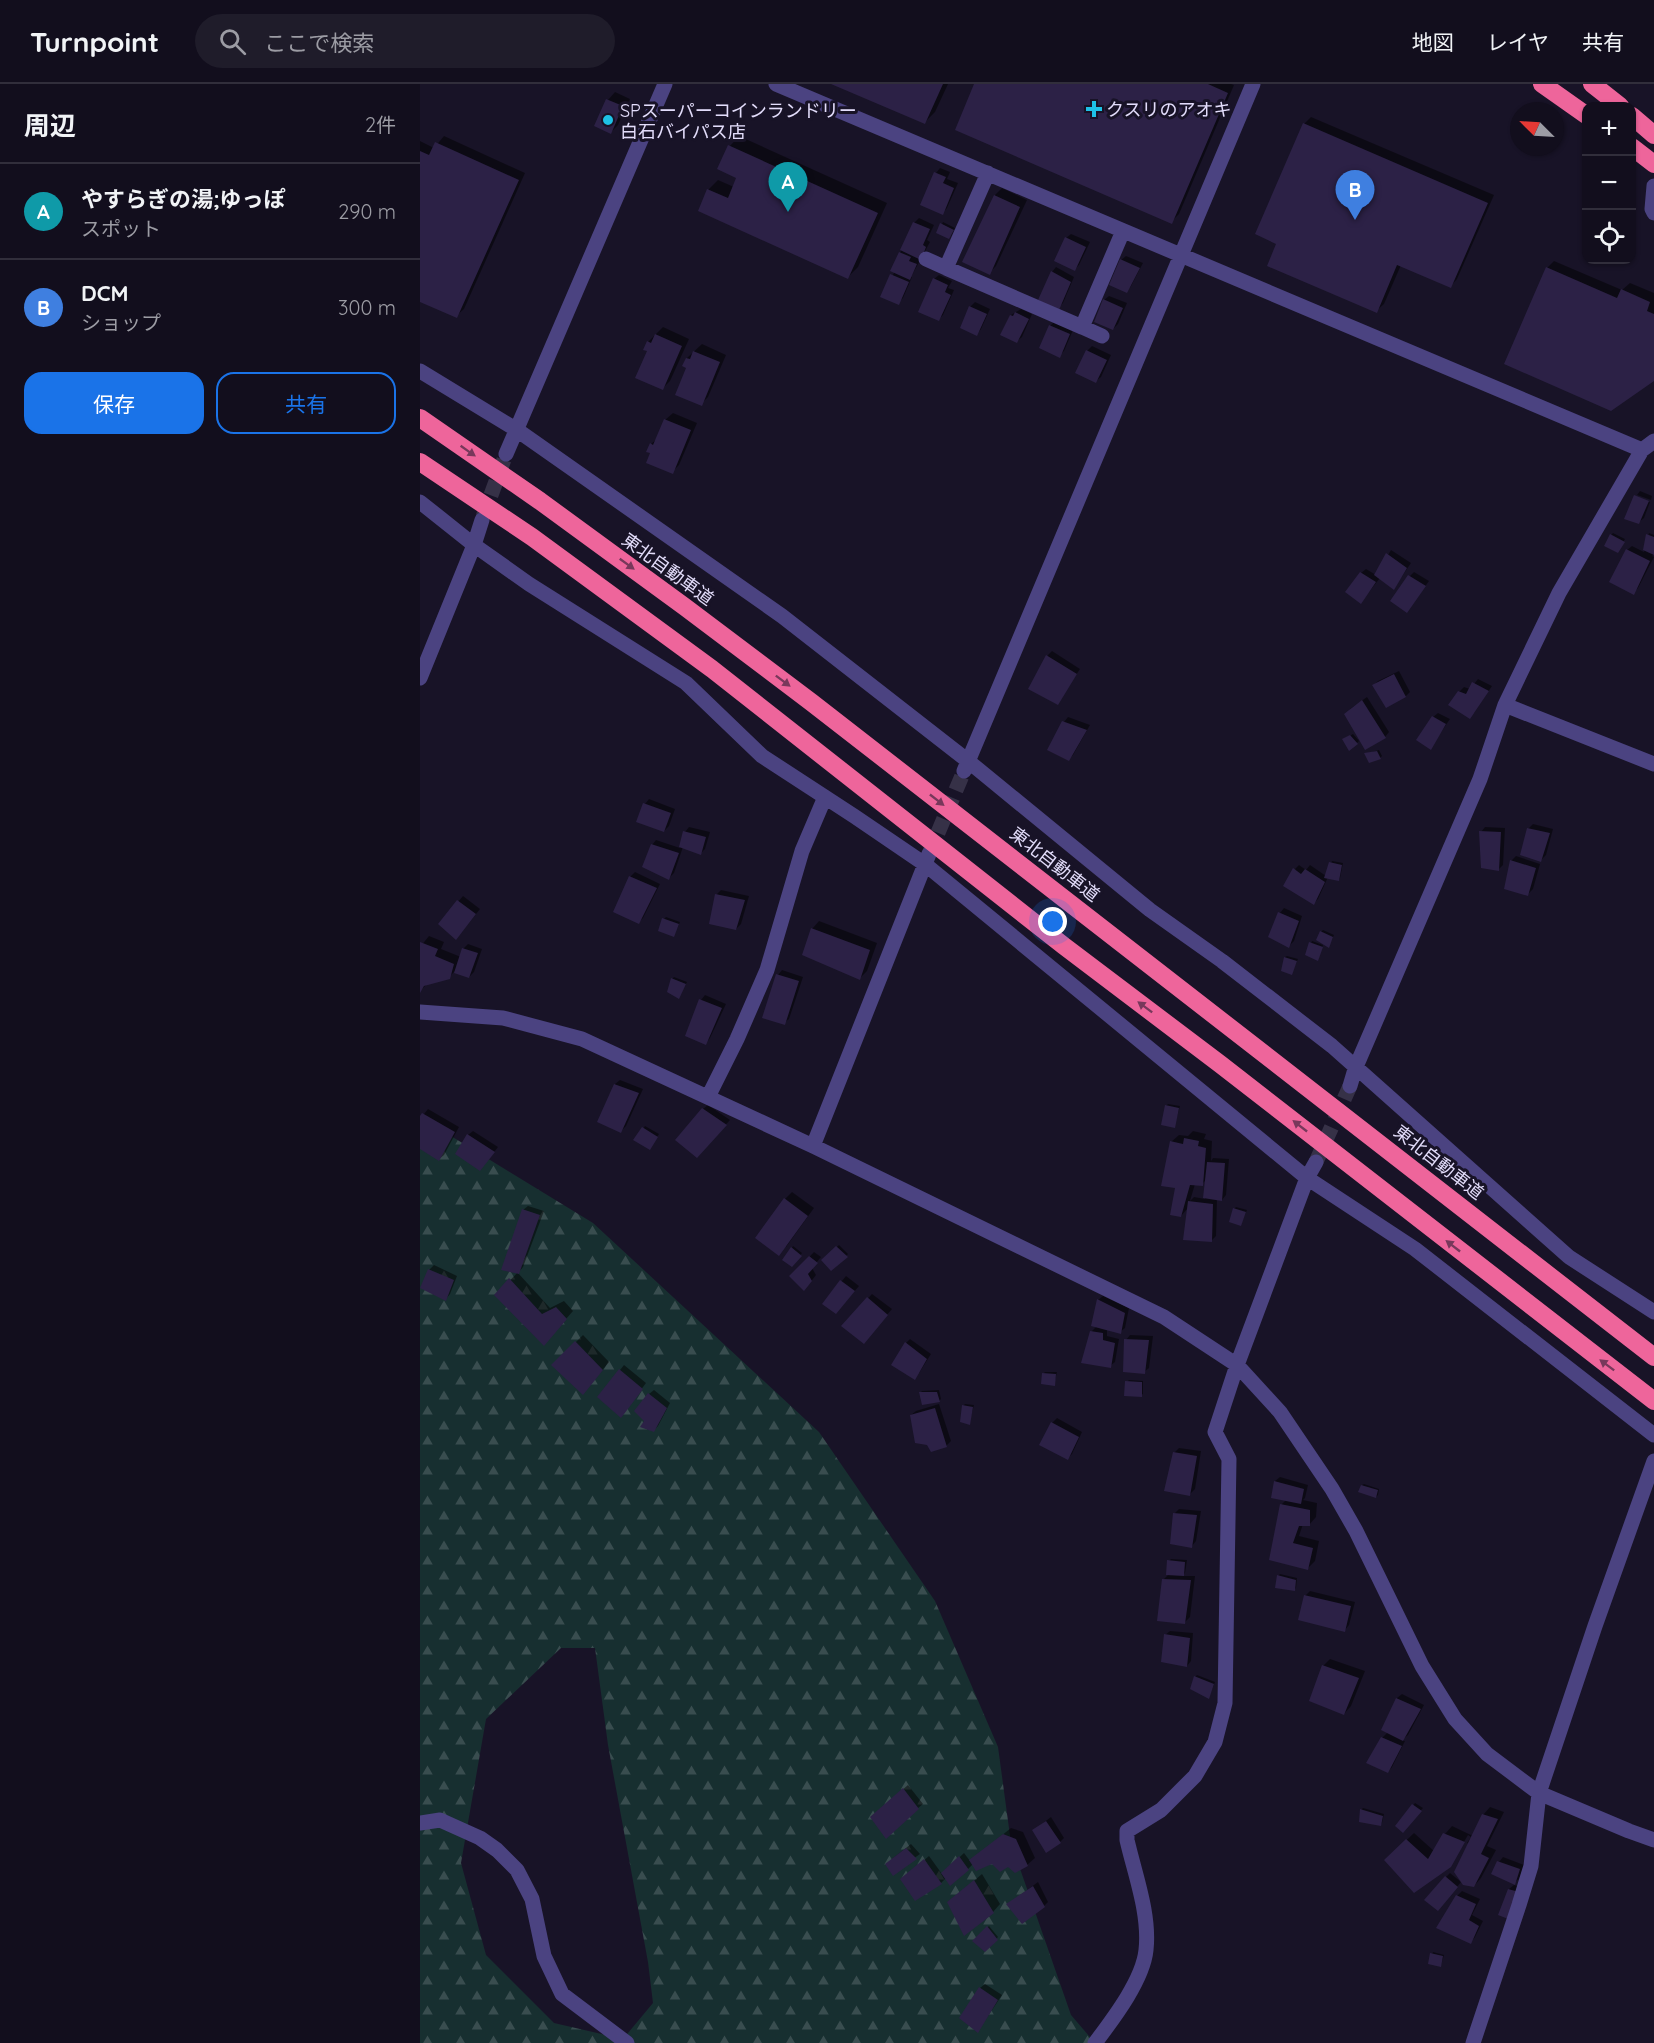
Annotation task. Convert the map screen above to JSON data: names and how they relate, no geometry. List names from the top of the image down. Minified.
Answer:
{"streets":{"highway":["東北自動車道"]},"places":{"health":["クスリのアオキ"],"other":["SPスーパーコインランドリー 白石バイパス店"]},"north":"top left","page":{"header":"Turnpoint","search":"ここで検索","nav":["地図","レイヤ","共有"],"heading":["周辺","2件"],"map_buttons":["+","−"],"list":[{"mark":"A","name":"やすらぎの湯;ゆっぽ","note":"スポット","value":"290 m"},{"mark":"B","name":"DCM","note":"ショップ","value":"300 m"}],"pins":["A","B"],"buttons":["保存","共有"]}}
